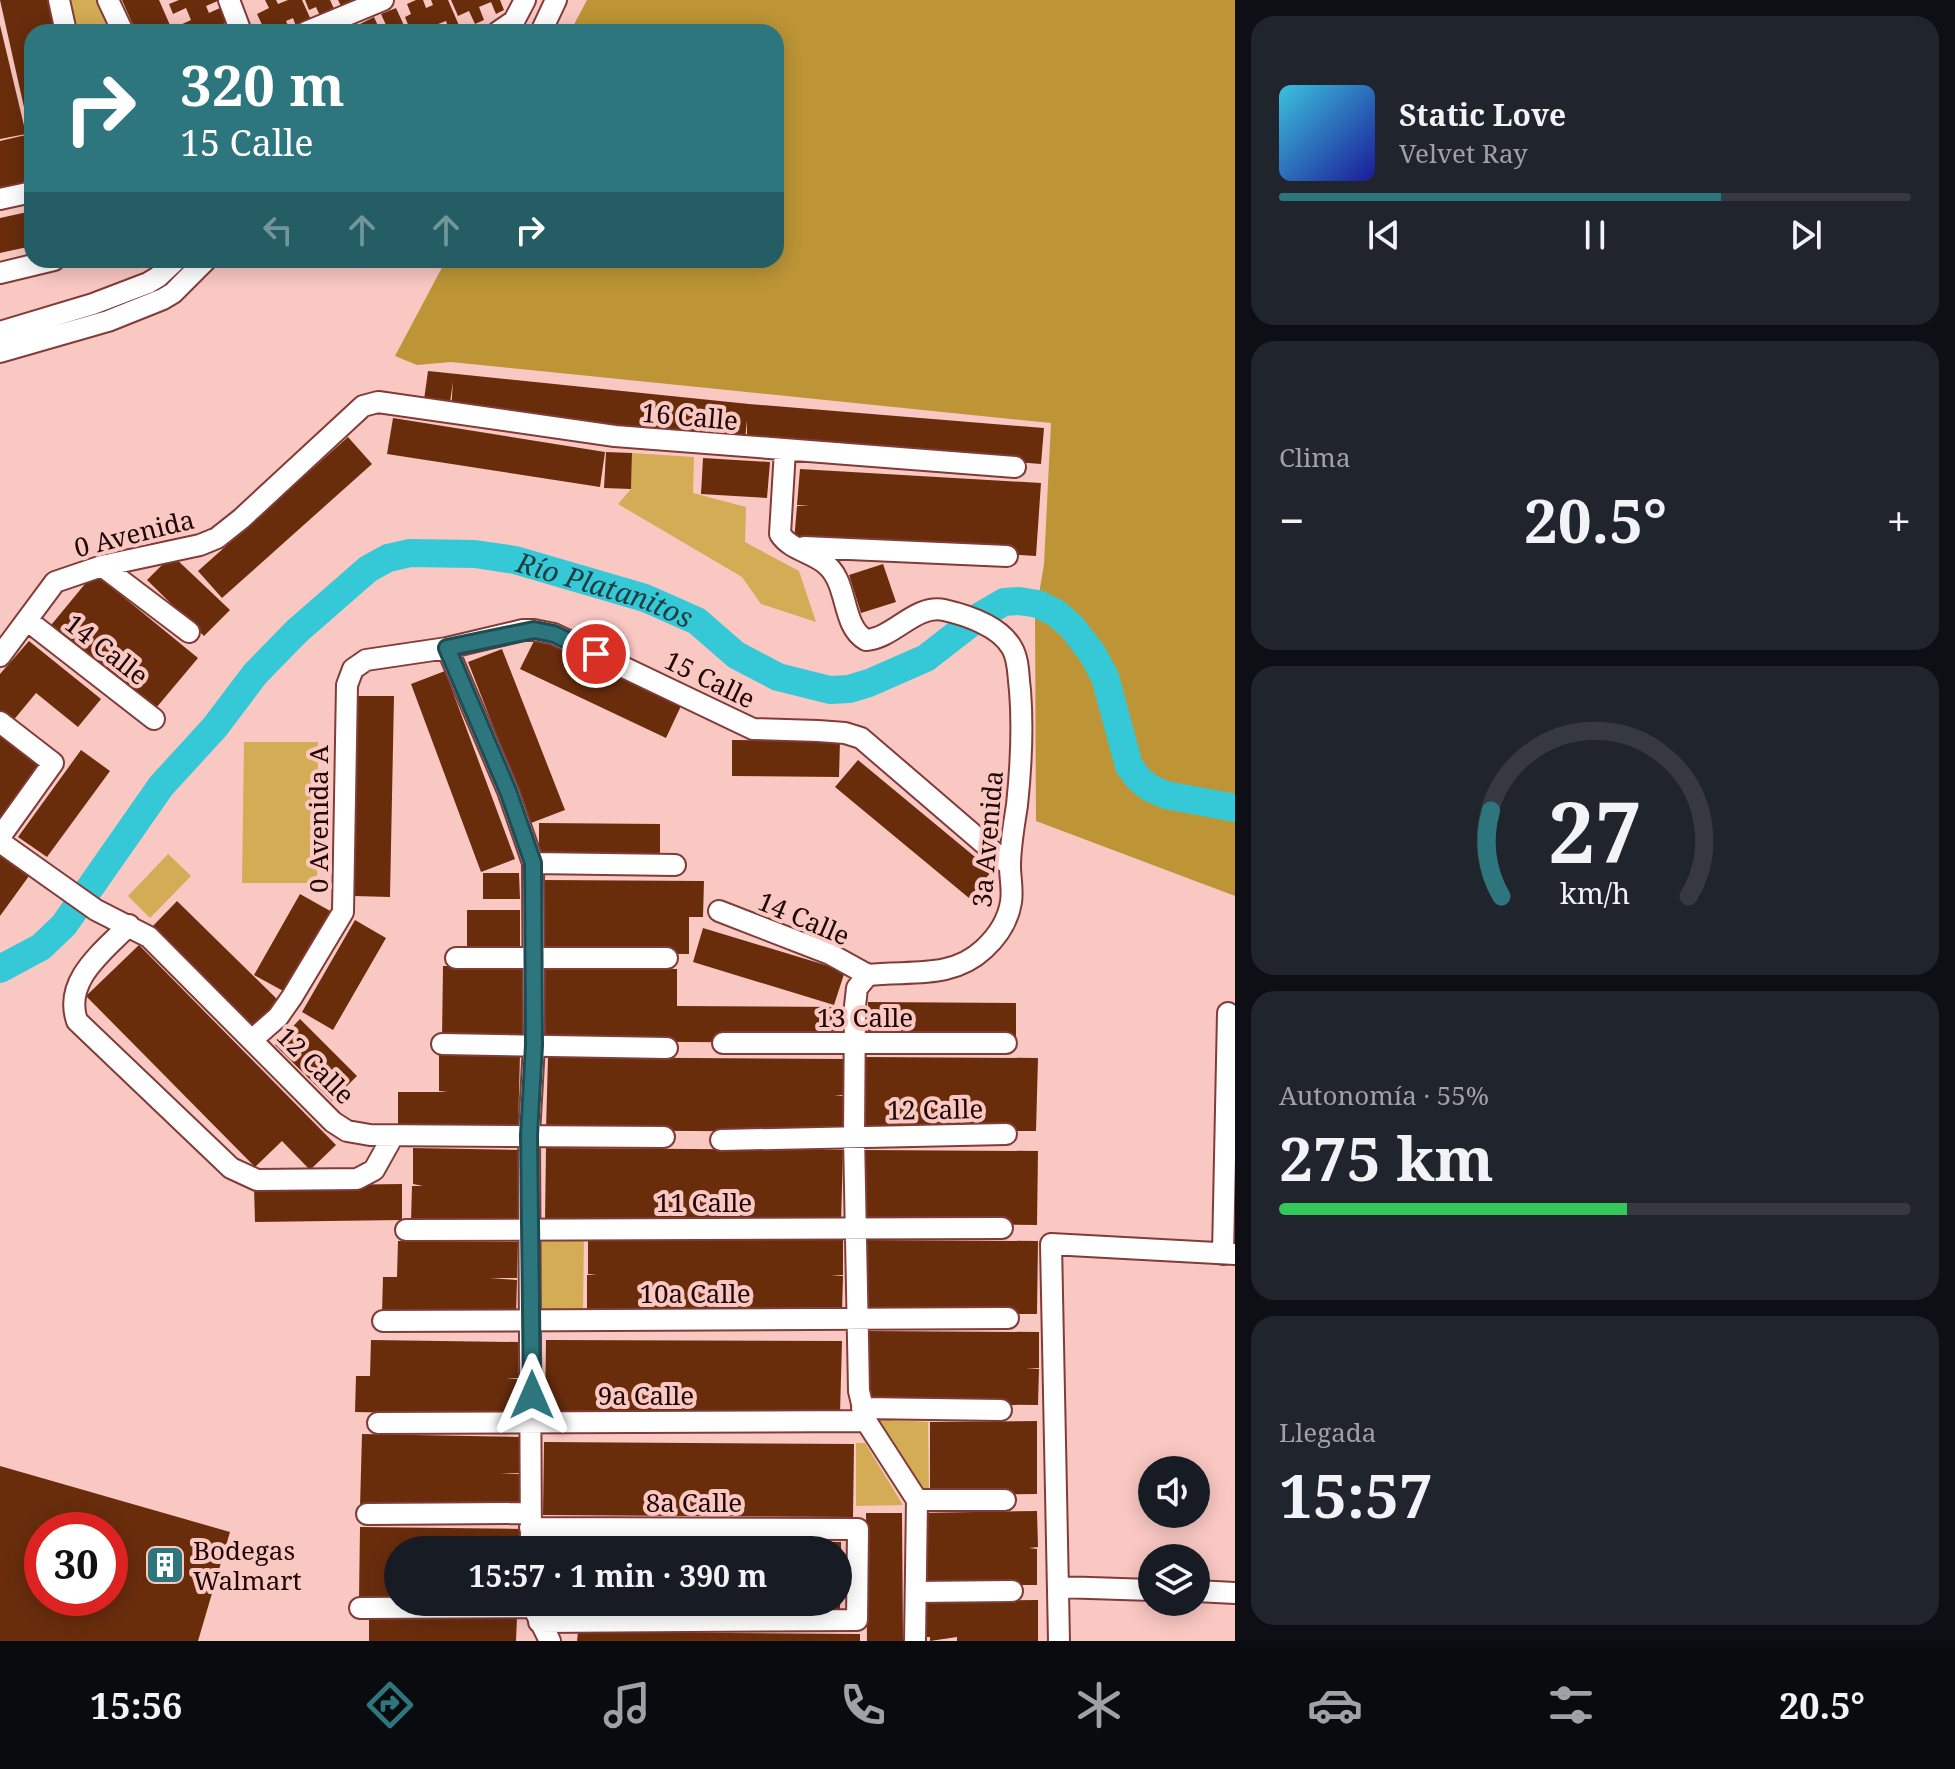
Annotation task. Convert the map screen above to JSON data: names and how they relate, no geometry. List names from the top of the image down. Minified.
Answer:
{"streets":{"street":["16 Calle","0 Avenida","14 Calle","15 Calle","0 Avenida A","3a Avenida","13 Calle","12 Calle","11 Calle","10a Calle","9a Calle","8a Calle"]},"crossings":[["16 Calle","0 Avenida"],["0 Avenida","14 Calle"],["14 Calle","3a Avenida"],["15 Calle","0 Avenida A"],["15 Calle","3a Avenida"],["0 Avenida A","12 Calle"]],"water":["Río Platanitos"],"places":{"building":["Bodegas Walmart"]},"page":{"turn":["320 m","15 Calle"],"song":["Static Love","Velvet Ray"],"tile":["Clima",["Autonomía · 55%","275 km"],["Llegada","15:57"]],"heat":["−","20.5°","+"],"limit":"30","trip":"15:57 · 1 min · 390 m","tabs":["15:56","20.5°"],"gauge":["27","km/h"]}}
